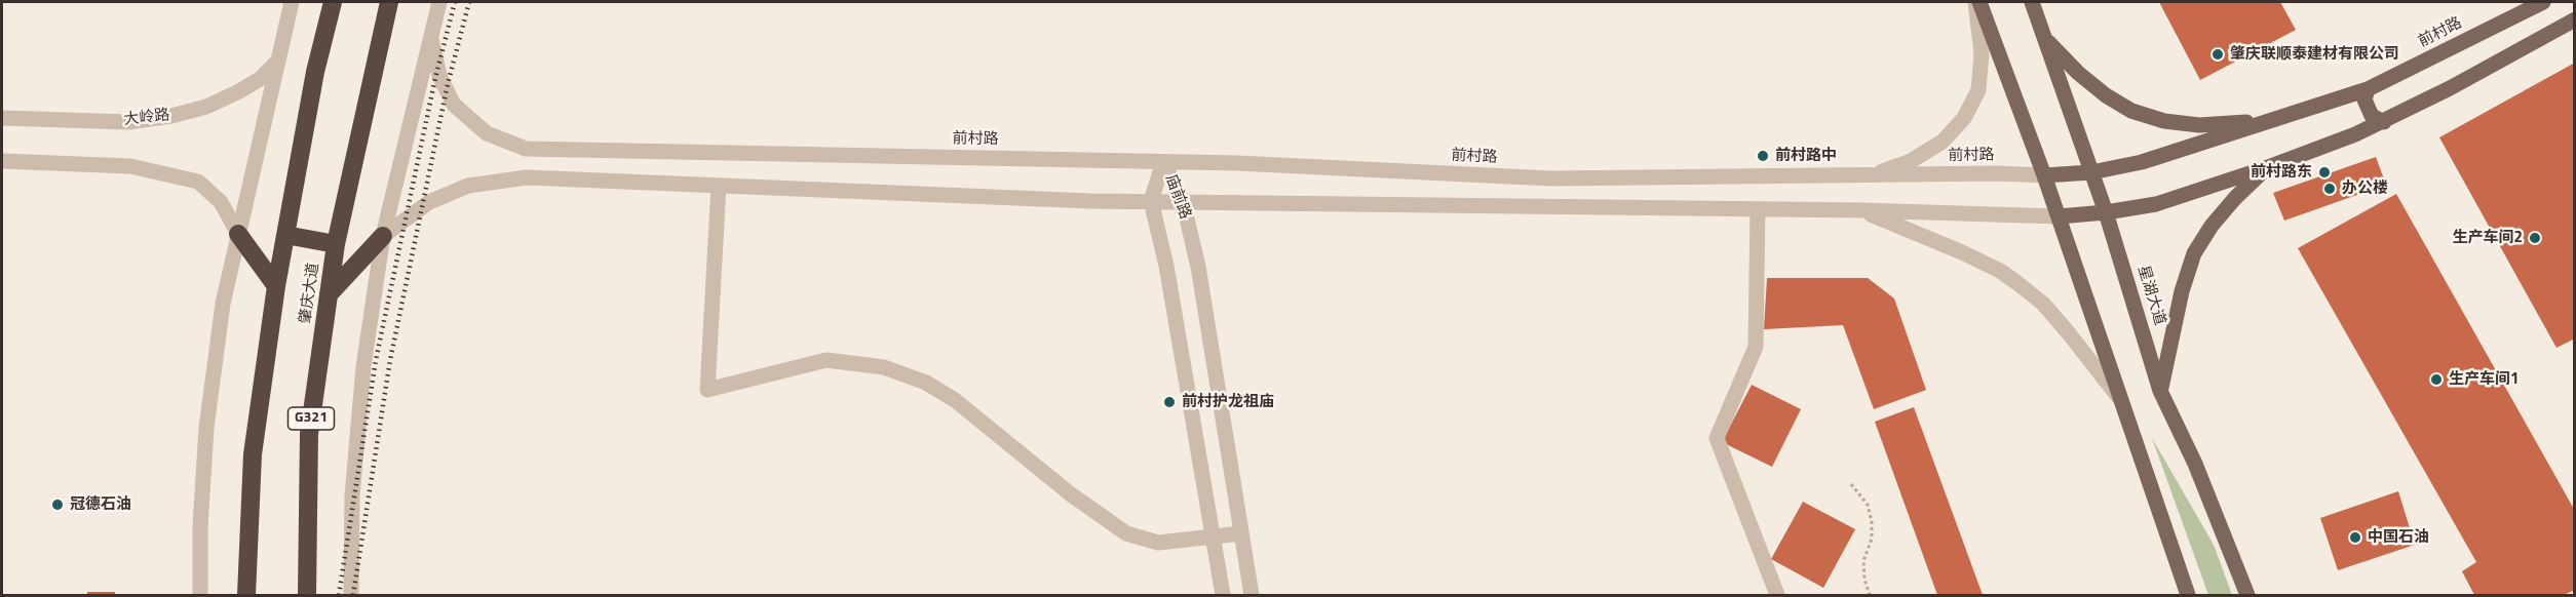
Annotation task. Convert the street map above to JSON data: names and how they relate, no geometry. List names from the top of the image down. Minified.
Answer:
{"streets":{"highway":["肇庆大道","G321"],"main road":["前村路","星湖大道"],"street":["大岭路","庙前路"]},"crossings":[["前村路","庙前路"],["前村路","星湖大道"]],"places":["肇庆联顺泰建材有限公司","前村路中","前村路东","办公楼","生产车间2","生产车间1","前村护龙祖庙","冠德石油","中国石油"]}
